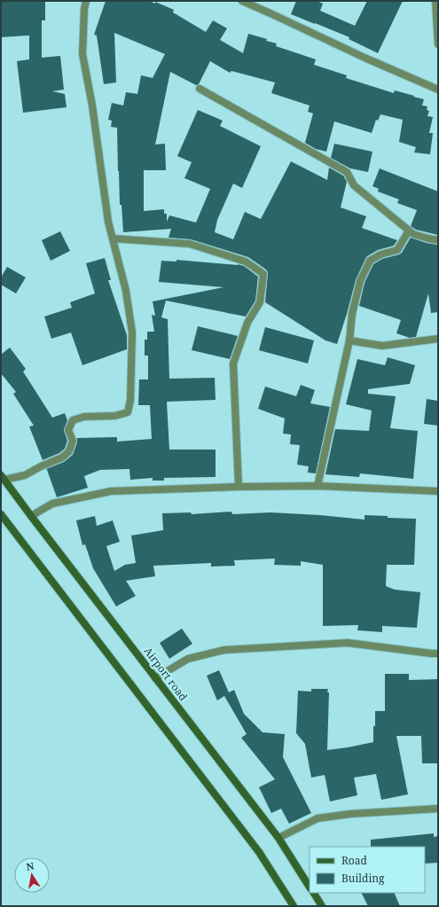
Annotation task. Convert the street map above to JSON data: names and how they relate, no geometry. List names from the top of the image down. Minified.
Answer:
{"streets":{"main road":["Airport road"]},"legend":["Road","Building"],"north":"top"}
